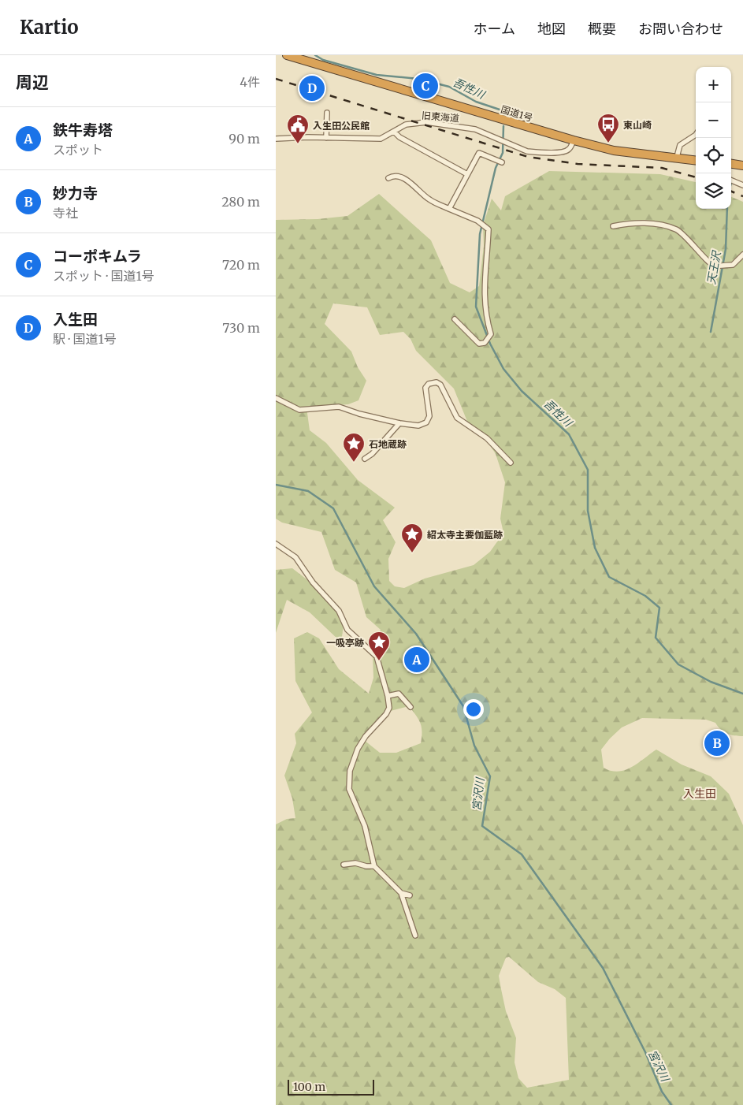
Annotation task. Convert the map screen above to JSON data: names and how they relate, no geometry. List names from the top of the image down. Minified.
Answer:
{"streets":{"highway":["国道1号"],"street":["旧東海道"]},"crossings":[["国道1号","旧東海道"]],"districts":["入生田"],"water":["吾性川","天王沢","宮沢川"],"places":{"bus stop":["東山崎"],"public building":["入生田公民館"],"place":["石地蔵跡","紹太寺主要伽藍跡","一吸亭跡"]},"scale_bar":"100 m","page":{"header":"Kartio","nav":["ホーム","地図","概要","お問い合わせ"],"heading":["周辺","4件"],"map_buttons":["+","−"],"pins":["C","D","A","B"],"list":[{"mark":"A","name":"鉄牛寿塔","note":"スポット","value":"90 m"},{"mark":"B","name":"妙力寺","note":"寺社","value":"280 m"},{"mark":"C","name":"コーポキムラ","note":"スポット · 国道1号","value":"720 m"},{"mark":"D","name":"入生田","note":"駅 · 国道1号","value":"730 m"}],"scale":"100 m"}}
